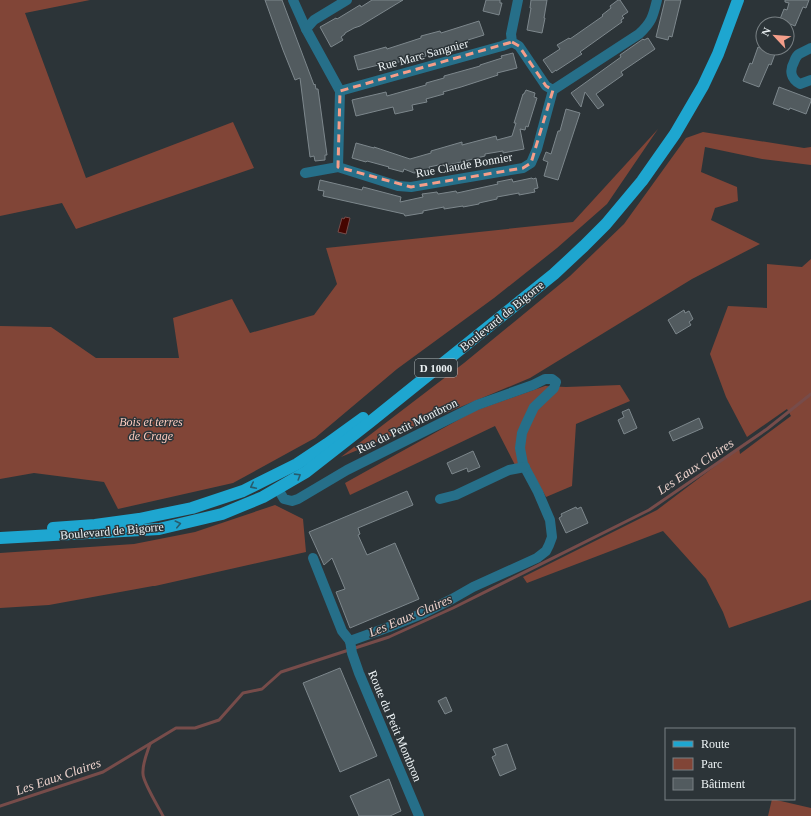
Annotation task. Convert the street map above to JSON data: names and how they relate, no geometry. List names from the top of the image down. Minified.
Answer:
{"streets":{"main road":["Boulevard de Bigorre","D 1000"],"street":["Rue Marc Sangnier","Rue Claude Bonnier","Rue du Petit Montbron","Route du Petit Montbron"]},"crossings":[["Boulevard de Bigorre","Rue du Petit Montbron"]],"water":["Les Eaux Claires"],"parks":["Bois et terres de Crage"],"legend":["Route","Parc","Bâtiment"],"north":"top left"}
